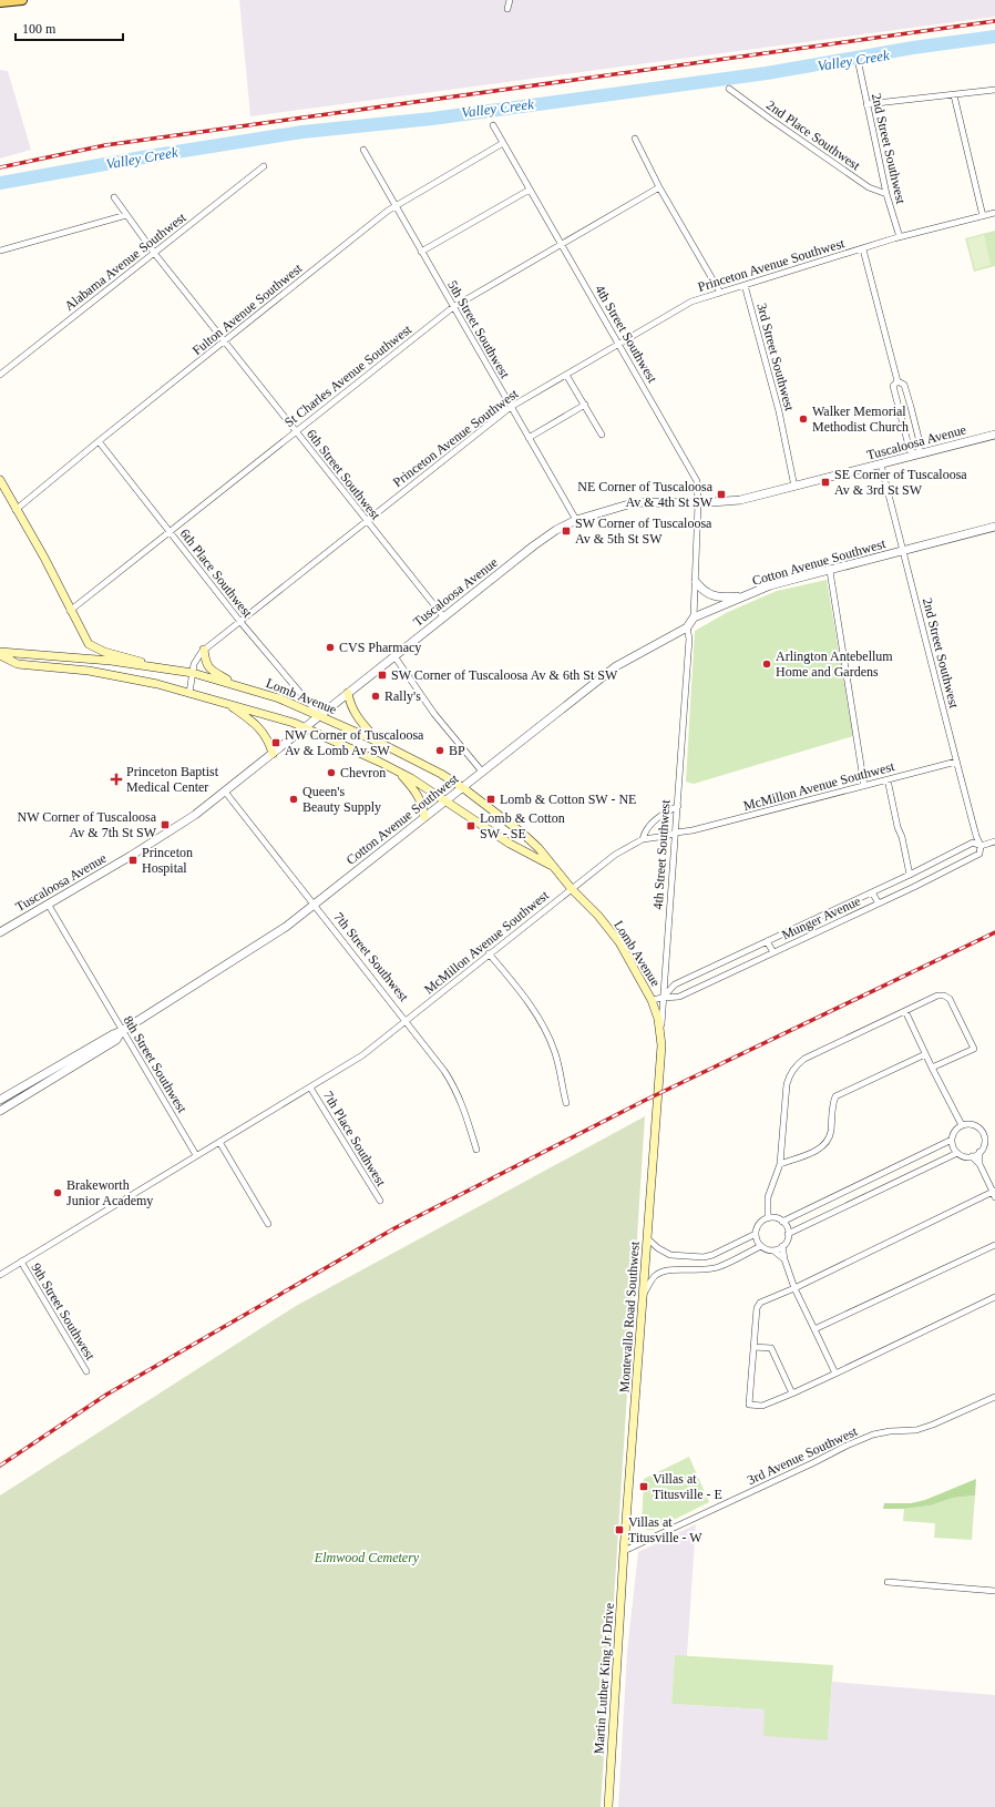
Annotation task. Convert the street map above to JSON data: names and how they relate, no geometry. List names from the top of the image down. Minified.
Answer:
{"streets":{"main road":["4th Street Southwest","Lomb Avenue","Montevallo Road Southwest","Martin Luther King Jr Drive"],"street":["2nd Place Southwest","2nd Street Southwest","Alabama Avenue Southwest","Princeton Avenue Southwest","Fulton Avenue Southwest","5th Street Southwest","3rd Street Southwest","St Charles Avenue Southwest","Tuscaloosa Avenue","6th Street Southwest","Cotton Avenue Southwest","6th Place Southwest","McMillon Avenue Southwest","Munger Avenue","7th Street Southwest","8th Street Southwest","7th Place Southwest","9th Street Southwest","3rd Avenue Southwest"]},"crossings":[["2nd Place Southwest","2nd Street Southwest"],["2nd Street Southwest","Princeton Avenue Southwest"],["2nd Street Southwest","Tuscaloosa Avenue"],["2nd Street Southwest","Cotton Avenue Southwest"],["2nd Street Southwest","McMillon Avenue Southwest"],["2nd Street Southwest","Munger Avenue"],["Alabama Avenue Southwest","6th Street Southwest"],["Princeton Avenue Southwest","5th Street Southwest"],["Princeton Avenue Southwest","4th Street Southwest"],["Princeton Avenue Southwest","3rd Street Southwest"],["Princeton Avenue Southwest","6th Street Southwest"],["Princeton Avenue Southwest","6th Place Southwest"],["Princeton Avenue Southwest","Lomb Avenue"],["Fulton Avenue Southwest","5th Street Southwest"],["Fulton Avenue Southwest","4th Street Southwest"],["Fulton Avenue Southwest","6th Street Southwest"],["Fulton Avenue Southwest","6th Place Southwest"],["5th Street Southwest","St Charles Avenue Southwest"],["5th Street Southwest","Tuscaloosa Avenue"],["4th Street Southwest","St Charles Avenue Southwest"],["4th Street Southwest","Tuscaloosa Avenue"],["4th Street Southwest","Cotton Avenue Southwest"],["4th Street Southwest","Lomb Avenue"],["4th Street Southwest","McMillon Avenue Southwest"],["4th Street Southwest","Munger Avenue"],["4th Street Southwest","Montevallo Road Southwest"],["3rd Street Southwest","Tuscaloosa Avenue"],["St Charles Avenue Southwest","6th Street Southwest"],["St Charles Avenue Southwest","6th Place Southwest"],["Tuscaloosa Avenue","6th Street Southwest"],["Tuscaloosa Avenue","6th Place Southwest"],["Tuscaloosa Avenue","Lomb Avenue"],["Tuscaloosa Avenue","7th Street Southwest"],["Tuscaloosa Avenue","8th Street Southwest"],["Cotton Avenue Southwest","Lomb Avenue"],["Cotton Avenue Southwest","7th Street Southwest"],["Cotton Avenue Southwest","8th Street Southwest"],["6th Place Southwest","Lomb Avenue"],["Lomb Avenue","McMillon Avenue Southwest"],["Lomb Avenue","Munger Avenue"],["McMillon Avenue Southwest","7th Street Southwest"],["McMillon Avenue Southwest","8th Street Southwest"],["McMillon Avenue Southwest","7th Place Southwest"],["McMillon Avenue Southwest","9th Street Southwest"],["Montevallo Road Southwest","3rd Avenue Southwest"],["Montevallo Road Southwest","Martin Luther King Jr Drive"],["3rd Avenue Southwest","Martin Luther King Jr Drive"]],"water":["Valley Creek"],"parks":["Elmwood Cemetery"],"places":{"other":["Walker Memorial Methodist Church","CVS Pharmacy","Arlington Antebellum Home and Gardens","Rally's","BP","Chevron","Queen's Beauty Supply","Brakeworth Junior Academy"],"transit":["SE Corner of Tuscaloosa Av & 3rd St SW","NE Corner of Tuscaloosa Av & 4th St SW","SW Corner of Tuscaloosa Av & 5th St SW","SW Corner of Tuscaloosa Av & 6th St SW","NW Corner of Tuscaloosa Av & Lomb Av SW","Lomb & Cotton SW - NE","NW Corner of Tuscaloosa Av & 7th St SW","Lomb & Cotton SW - SE","Princeton Hospital","Villas at Titusville - E","Villas at Titusville - W"],"health":["Princeton Baptist Medical Center"]},"scale_bar":"100 m"}
